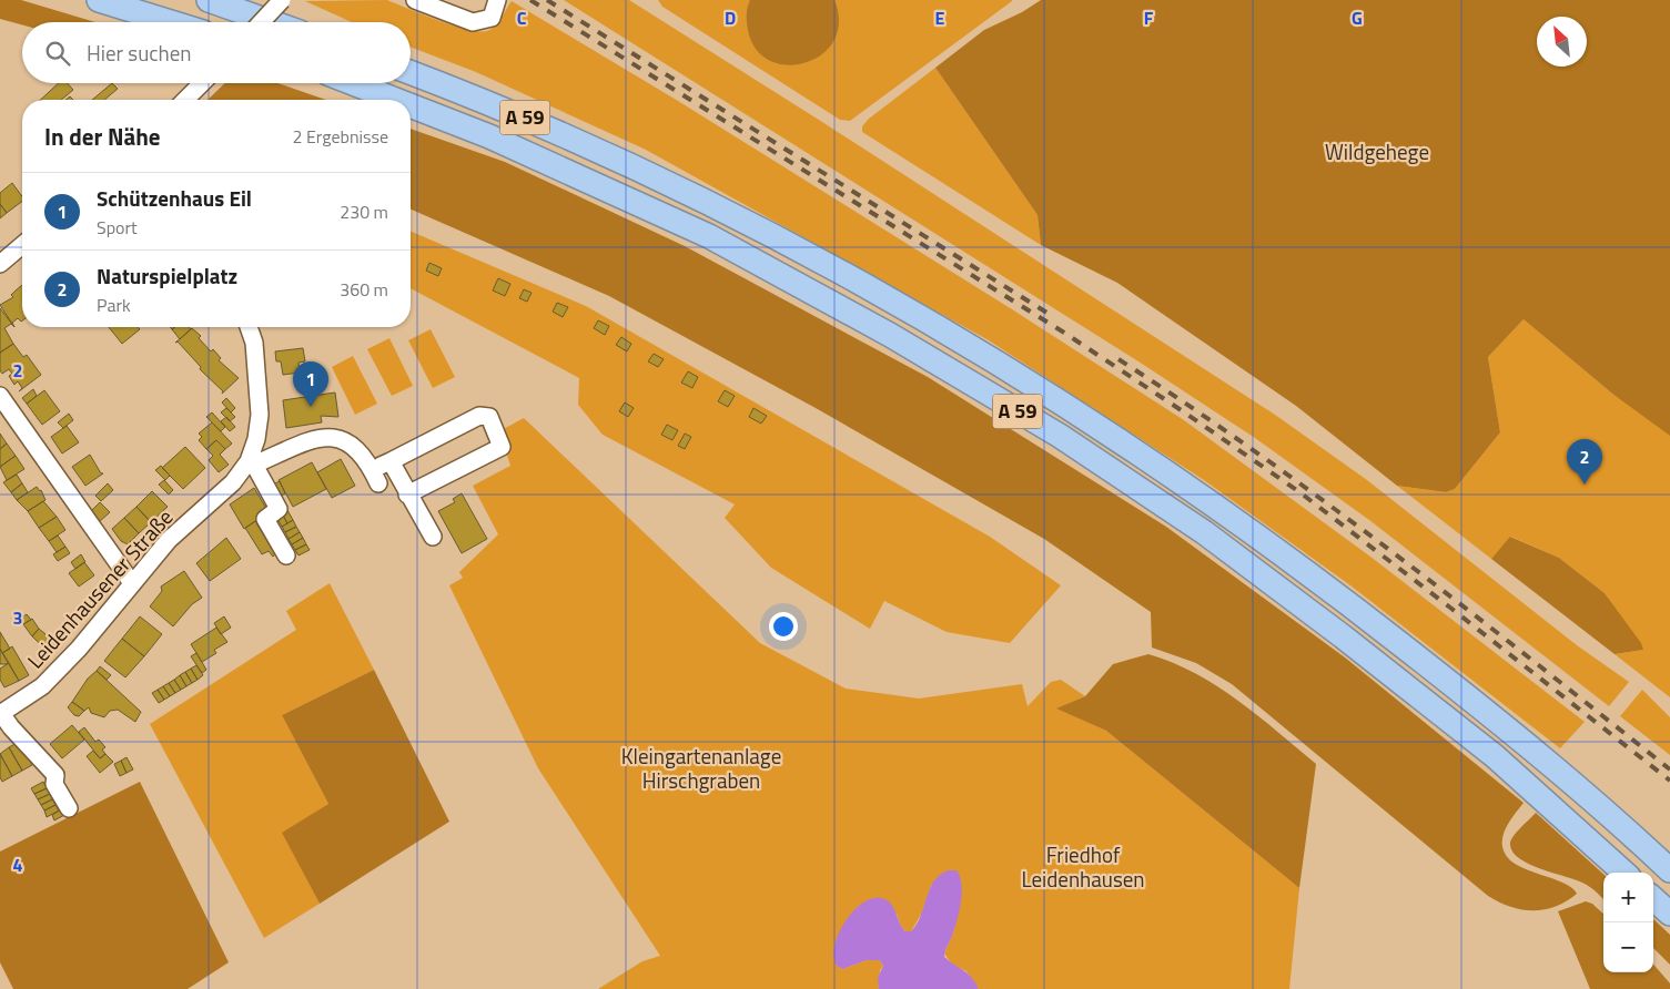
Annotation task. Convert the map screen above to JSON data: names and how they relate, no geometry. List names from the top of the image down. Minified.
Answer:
{"streets":{"highway":["A 59"],"street":["Leidenhausener Straße"]},"parks":["Wildgehege","Kleingartenanlage Hirschgraben","Friedhof Leidenhausen"],"north":"top left","page":{"search":"Hier suchen","heading":["In der Nähe","2 Ergebnisse"],"list":[{"mark":"1","name":"Schützenhaus Eil","note":"Sport","value":"230 m"},{"mark":"2","name":"Naturspielplatz","note":"Park","value":"360 m"}],"pins":["1","2"],"map_buttons":["+","−"]},"grid":{"columns":["C","D","E","F","G"],"rows":["2","3","4"]}}
